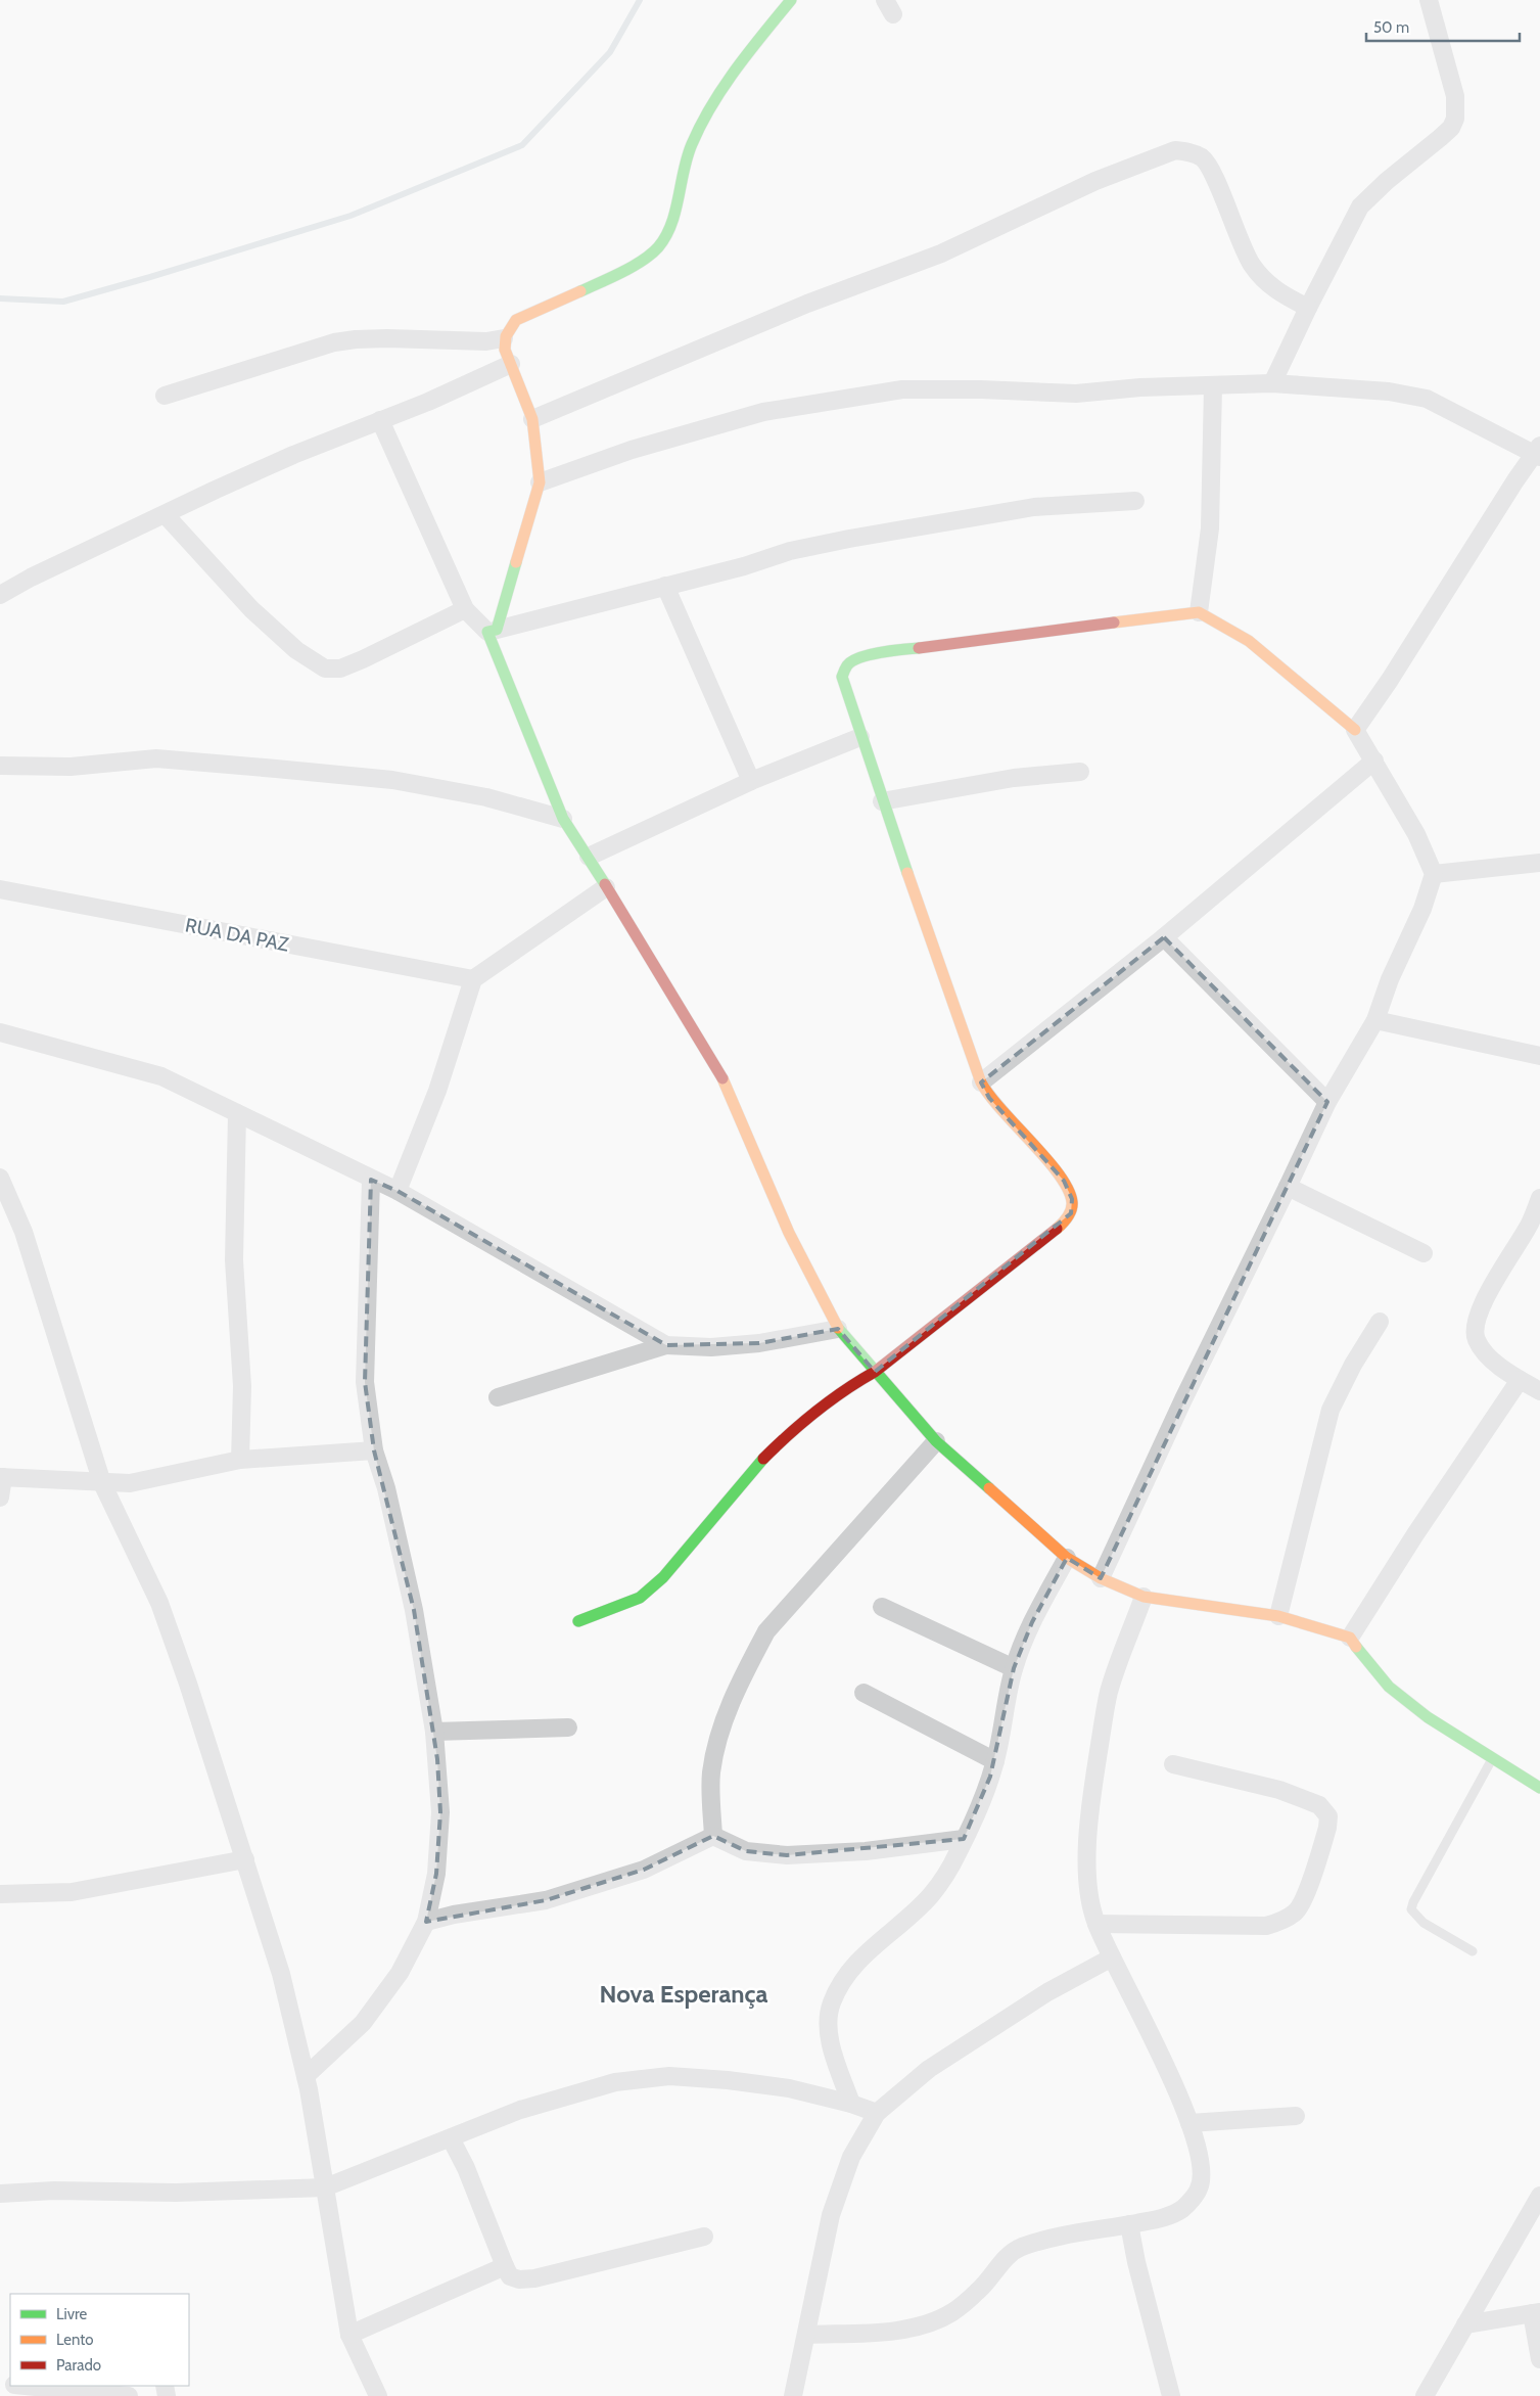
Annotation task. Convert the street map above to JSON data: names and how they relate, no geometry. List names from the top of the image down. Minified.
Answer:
{"streets":{"street":["RUA DA PAZ"]},"districts":["Nova Esperança"],"legend":["Livre","Lento","Parado"],"scale_bar":"50 m"}
